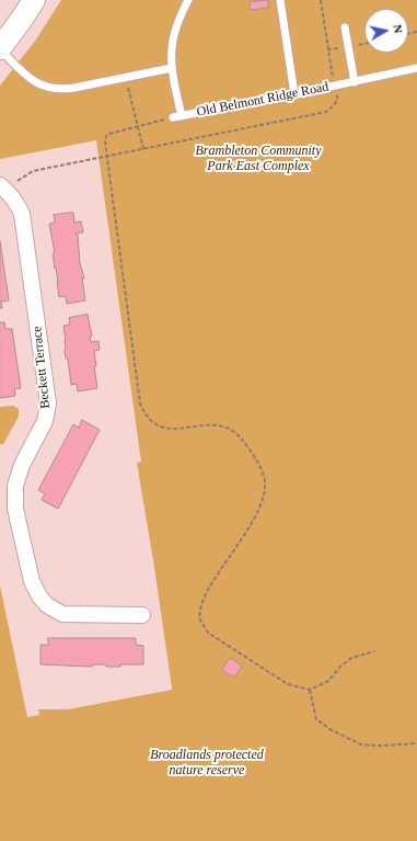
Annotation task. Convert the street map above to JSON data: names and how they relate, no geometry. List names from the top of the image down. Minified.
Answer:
{"streets":{"street":["Beckett Terrace"],"lane":["Old Belmont Ridge Road"]},"parks":["Brambleton Community Park East Complex","Broadlands protected nature reserve"],"north":"right"}
